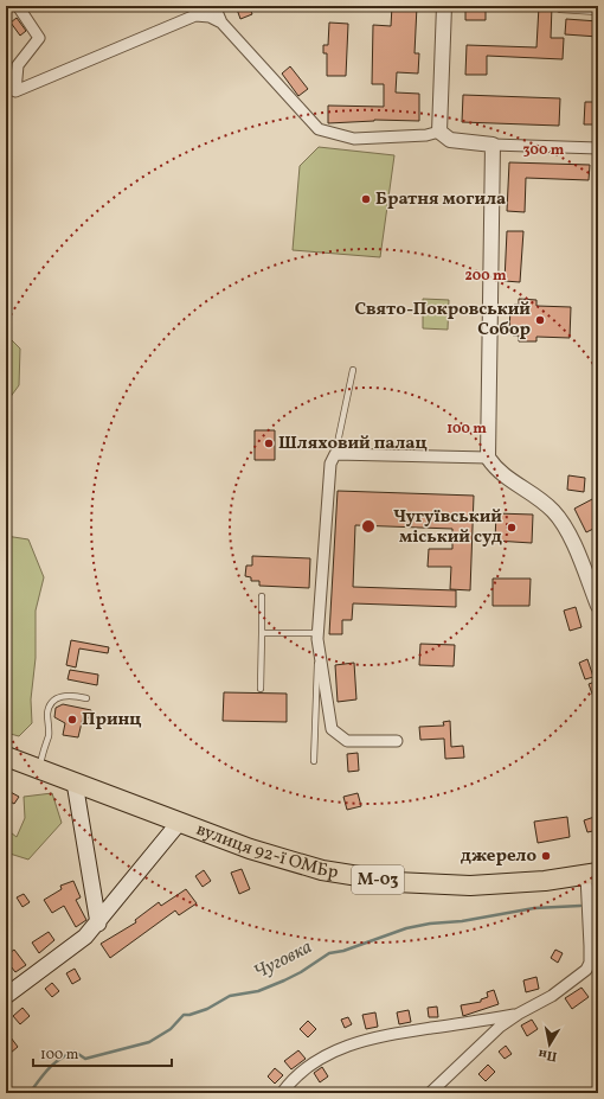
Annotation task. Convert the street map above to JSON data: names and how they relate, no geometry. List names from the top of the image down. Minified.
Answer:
{"streets":{"highway":["вулиця 92-ї ОМБр","М-03"]},"water":["Чуговка"],"places":["Братня могила","Свято-Покровський Собор","Шляховий палац","Чугуївський міський суд","Принц","джерело"],"scale_bar":"100 m","north":"bottom","rings":["300 m","200 m","100 m"]}
